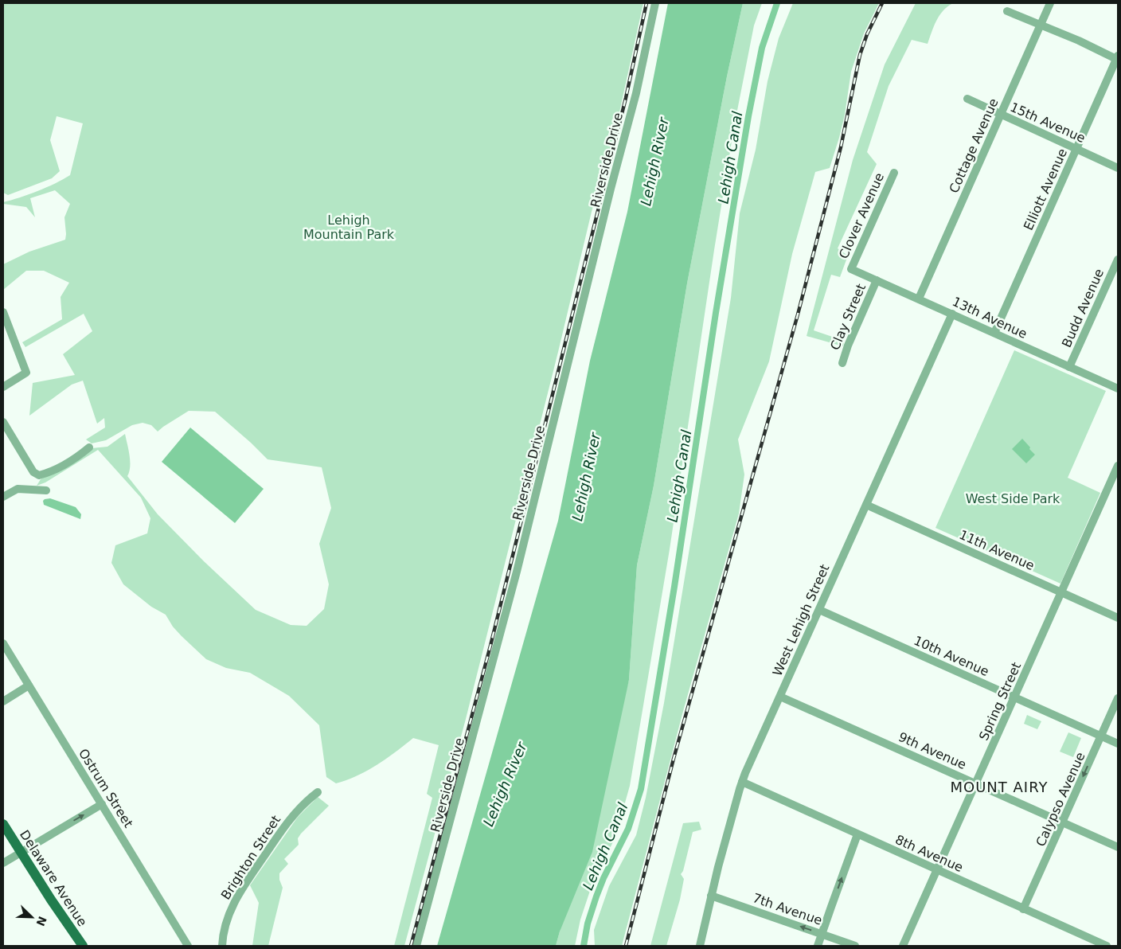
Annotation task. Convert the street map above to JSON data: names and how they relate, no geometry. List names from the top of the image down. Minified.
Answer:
{"streets":{"main road":["Delaware Avenue"],"street":["15th Avenue","Cottage Avenue","Riverside Drive","Elliott Avenue","Clover Avenue","Budd Avenue","Clay Street","13th Avenue","11th Avenue","West Lehigh Street","10th Avenue","Spring Street","9th Avenue","Ostrum Street","Calypso Avenue","8th Avenue","Brighton Street","7th Avenue"]},"crossings":[["15th Avenue","Cottage Avenue"],["15th Avenue","Elliott Avenue"],["Cottage Avenue","13th Avenue"],["Elliott Avenue","13th Avenue"],["Clover Avenue","13th Avenue"],["Budd Avenue","13th Avenue"],["Clay Street","13th Avenue"],["13th Avenue","West Lehigh Street"],["11th Avenue","West Lehigh Street"],["11th Avenue","Spring Street"],["West Lehigh Street","10th Avenue"],["West Lehigh Street","9th Avenue"],["West Lehigh Street","8th Avenue"],["West Lehigh Street","7th Avenue"],["10th Avenue","Spring Street"],["10th Avenue","Calypso Avenue"],["Spring Street","9th Avenue"],["Spring Street","8th Avenue"],["9th Avenue","Calypso Avenue"],["Calypso Avenue","8th Avenue"]],"one_way":["Calypso Avenue","7th Avenue"],"districts":["MOUNT AIRY"],"water":["Lehigh Canal","Lehigh River"],"parks":["Lehigh Mountain Park","West Side Park"],"north":"bottom right"}
